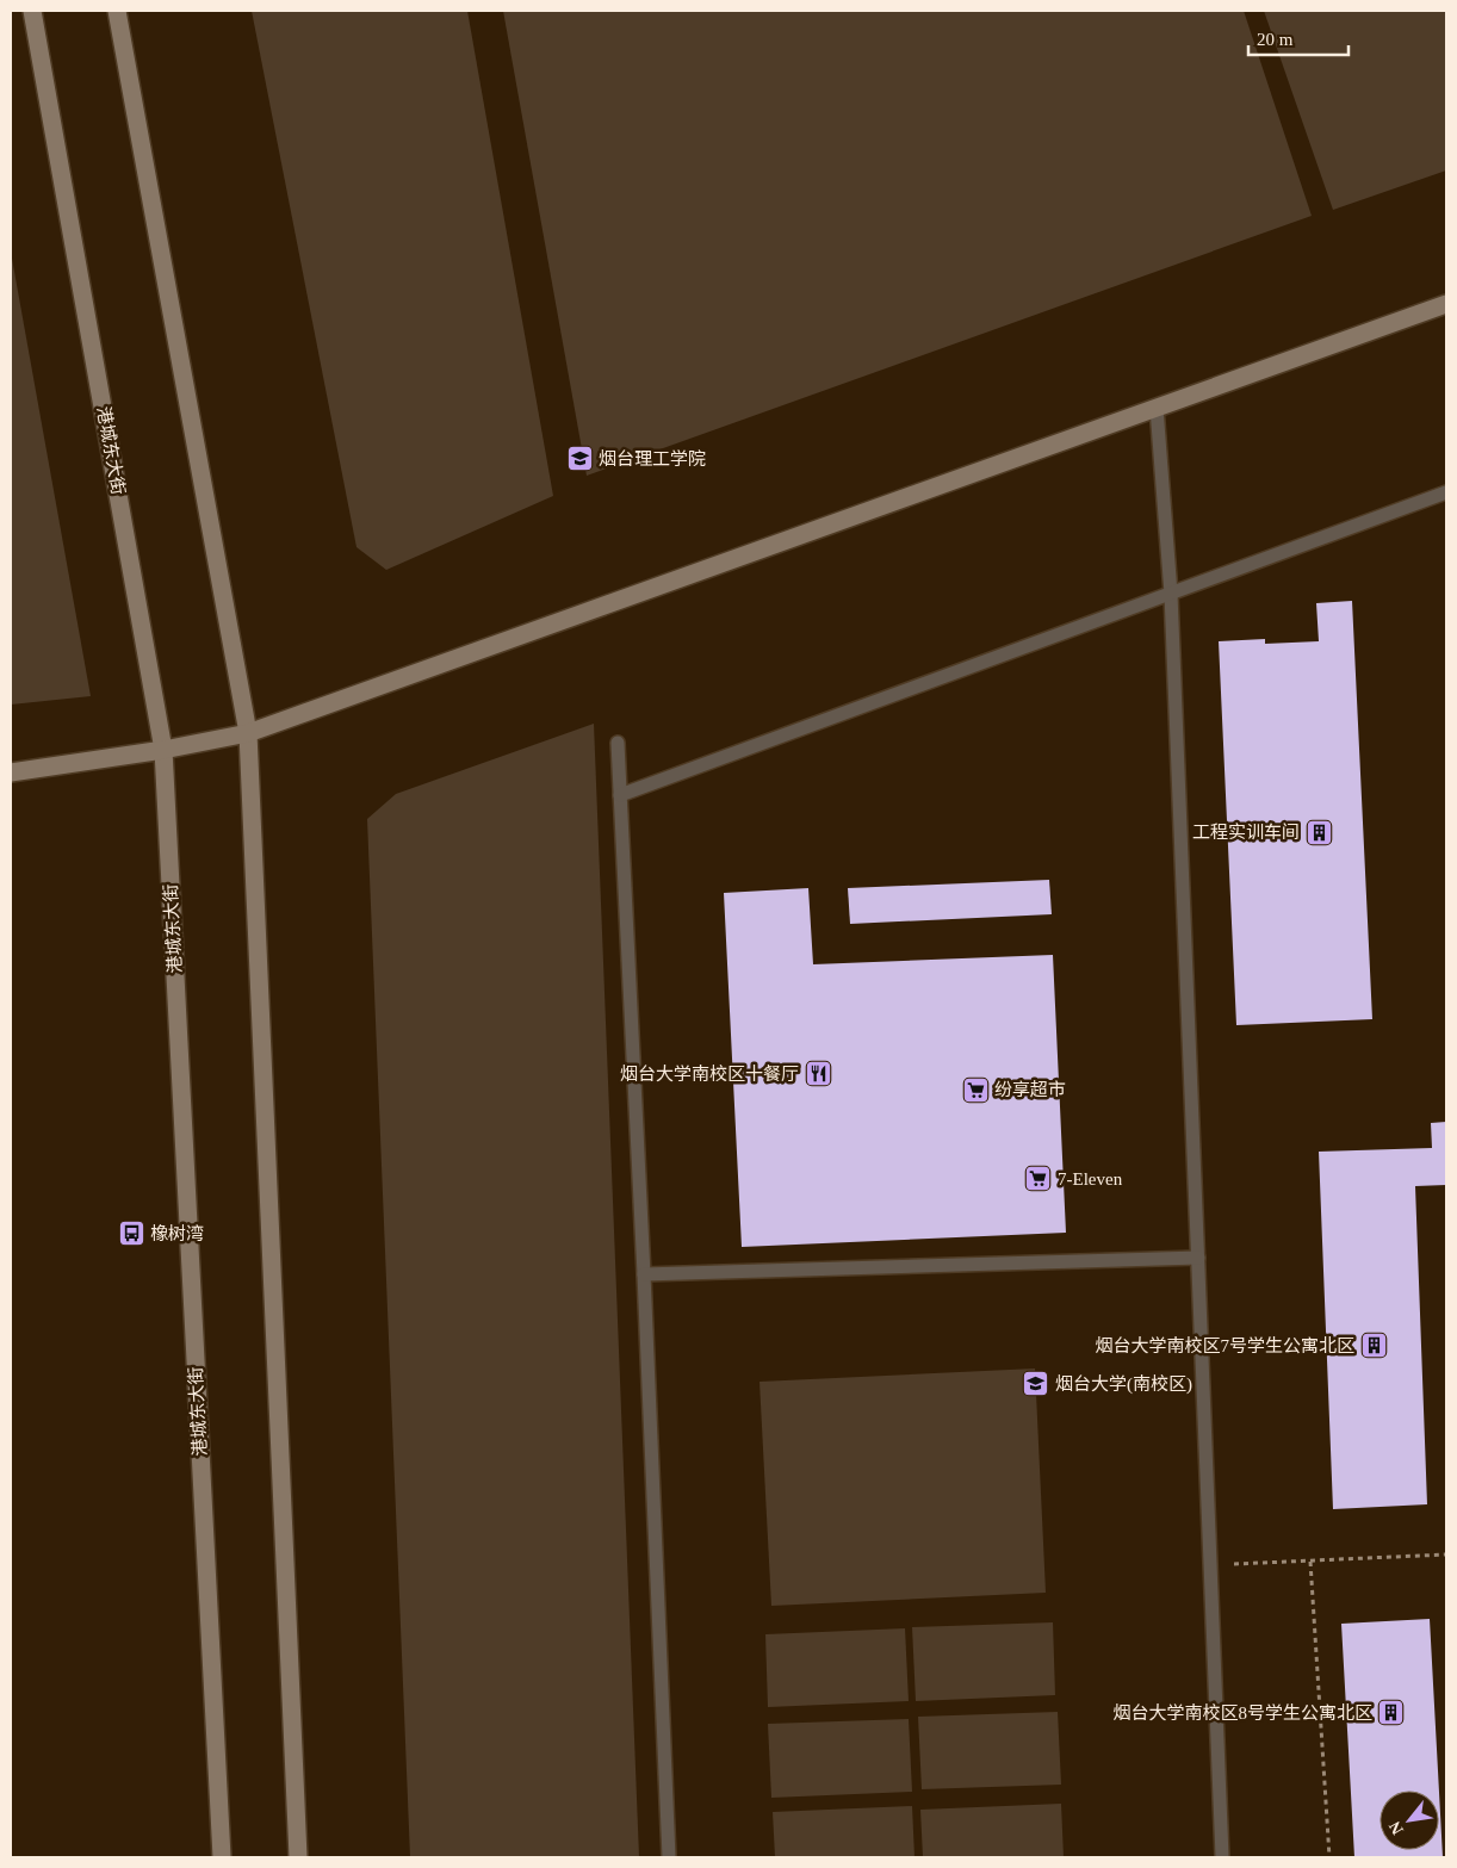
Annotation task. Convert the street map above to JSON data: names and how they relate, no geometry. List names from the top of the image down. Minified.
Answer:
{"streets":{"main road":["港城东大街"]},"places":{"school or university":["烟台理工学院","烟台大学(南校区)"],"building":["工程实训车间","烟台大学南校区7号学生公寓北区","烟台大学南校区8号学生公寓北区"],"restaurant":["烟台大学南校区十餐厅"],"supermarket":["纷享超市","7-Eleven"],"bus stop":["橡树湾"]},"scale_bar":"20 m","north":"bottom left"}
